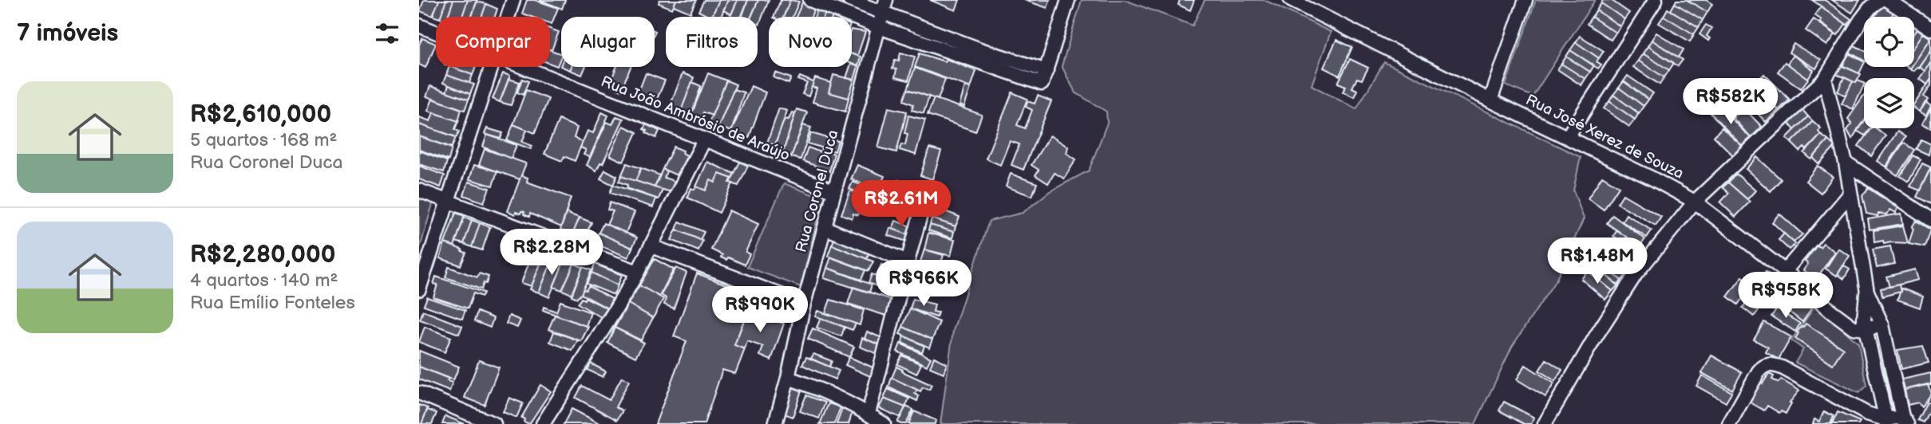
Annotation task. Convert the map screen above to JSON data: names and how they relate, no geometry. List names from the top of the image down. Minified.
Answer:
{"streets":{"street":["Rua João Ambrósio de Araújo","Rua José Xerez de Souza","Rua Coronel Duca"]},"crossings":[["Rua João Ambrósio de Araújo","Rua Coronel Duca"]],"page":{"heading":"7 imóveis","chip":["Comprar","Alugar","Filtros","Novo"],"list":[{"name":"R$2,610,000","note":"5 quartos · 168 m² · Rua Coronel Duca"},{"name":"R$2,280,000","note":"4 quartos · 140 m² · Rua Emílio Fonteles"}],"price":["R$582K","R$2.61M","R$2.28M","R$1.48M","R$966K","R$958K","R$990K"]}}
